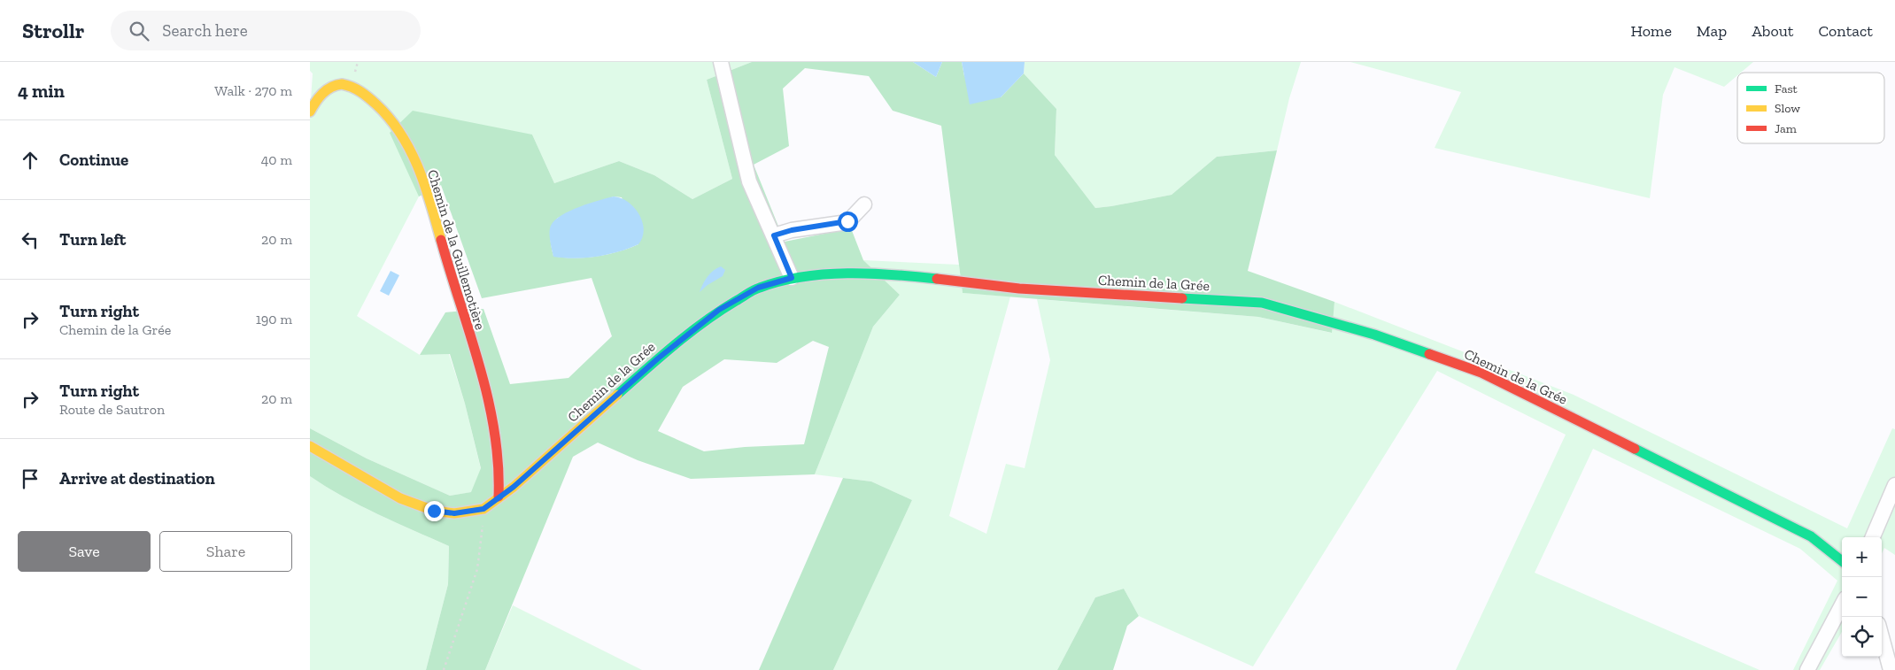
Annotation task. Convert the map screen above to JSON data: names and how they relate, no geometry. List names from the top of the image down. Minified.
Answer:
{"streets":{"street":["Chemin de la Guillemotière","Chemin de la Grée"]},"crossings":[["Chemin de la Guillemotière","Chemin de la Grée"]],"legend":["Fast","Slow","Jam"],"page":{"header":"Strollr","search":"Search here","nav":["Home","Map","About","Contact"],"heading":["4 min","Walk · 270 m"],"list":[["Continue","40 m"],["Turn left","20 m"],["Turn right","Chemin de la Grée","190 m"],["Turn right","Route de Sautron","20 m"],"Arrive at destination"],"buttons":["Save","Share"],"map_buttons":["+","−"]}}
